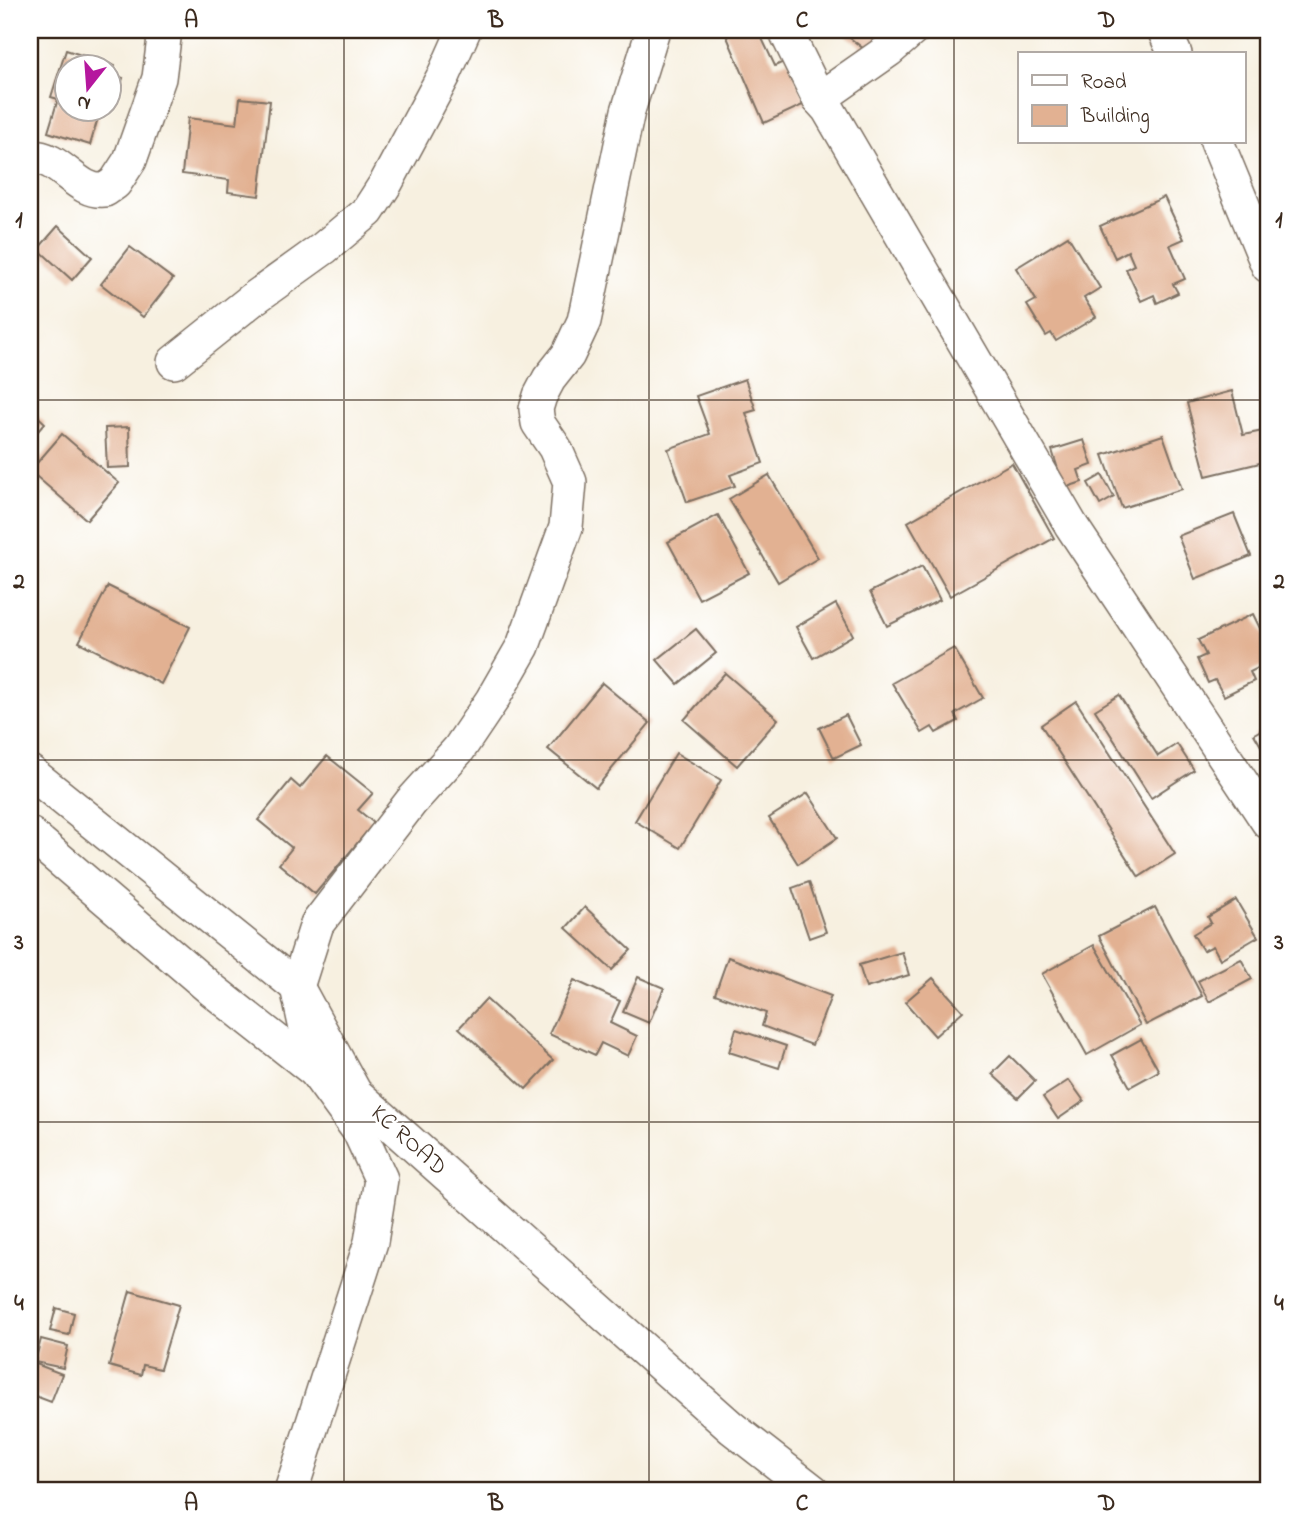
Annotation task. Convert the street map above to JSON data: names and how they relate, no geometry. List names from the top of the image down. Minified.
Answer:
{"streets":{"street":["KC ROAD"]},"legend":["Road","Building"],"north":"bottom","grid":{"columns":["A","B","C","D"],"rows":["1","2","3","4"]}}
